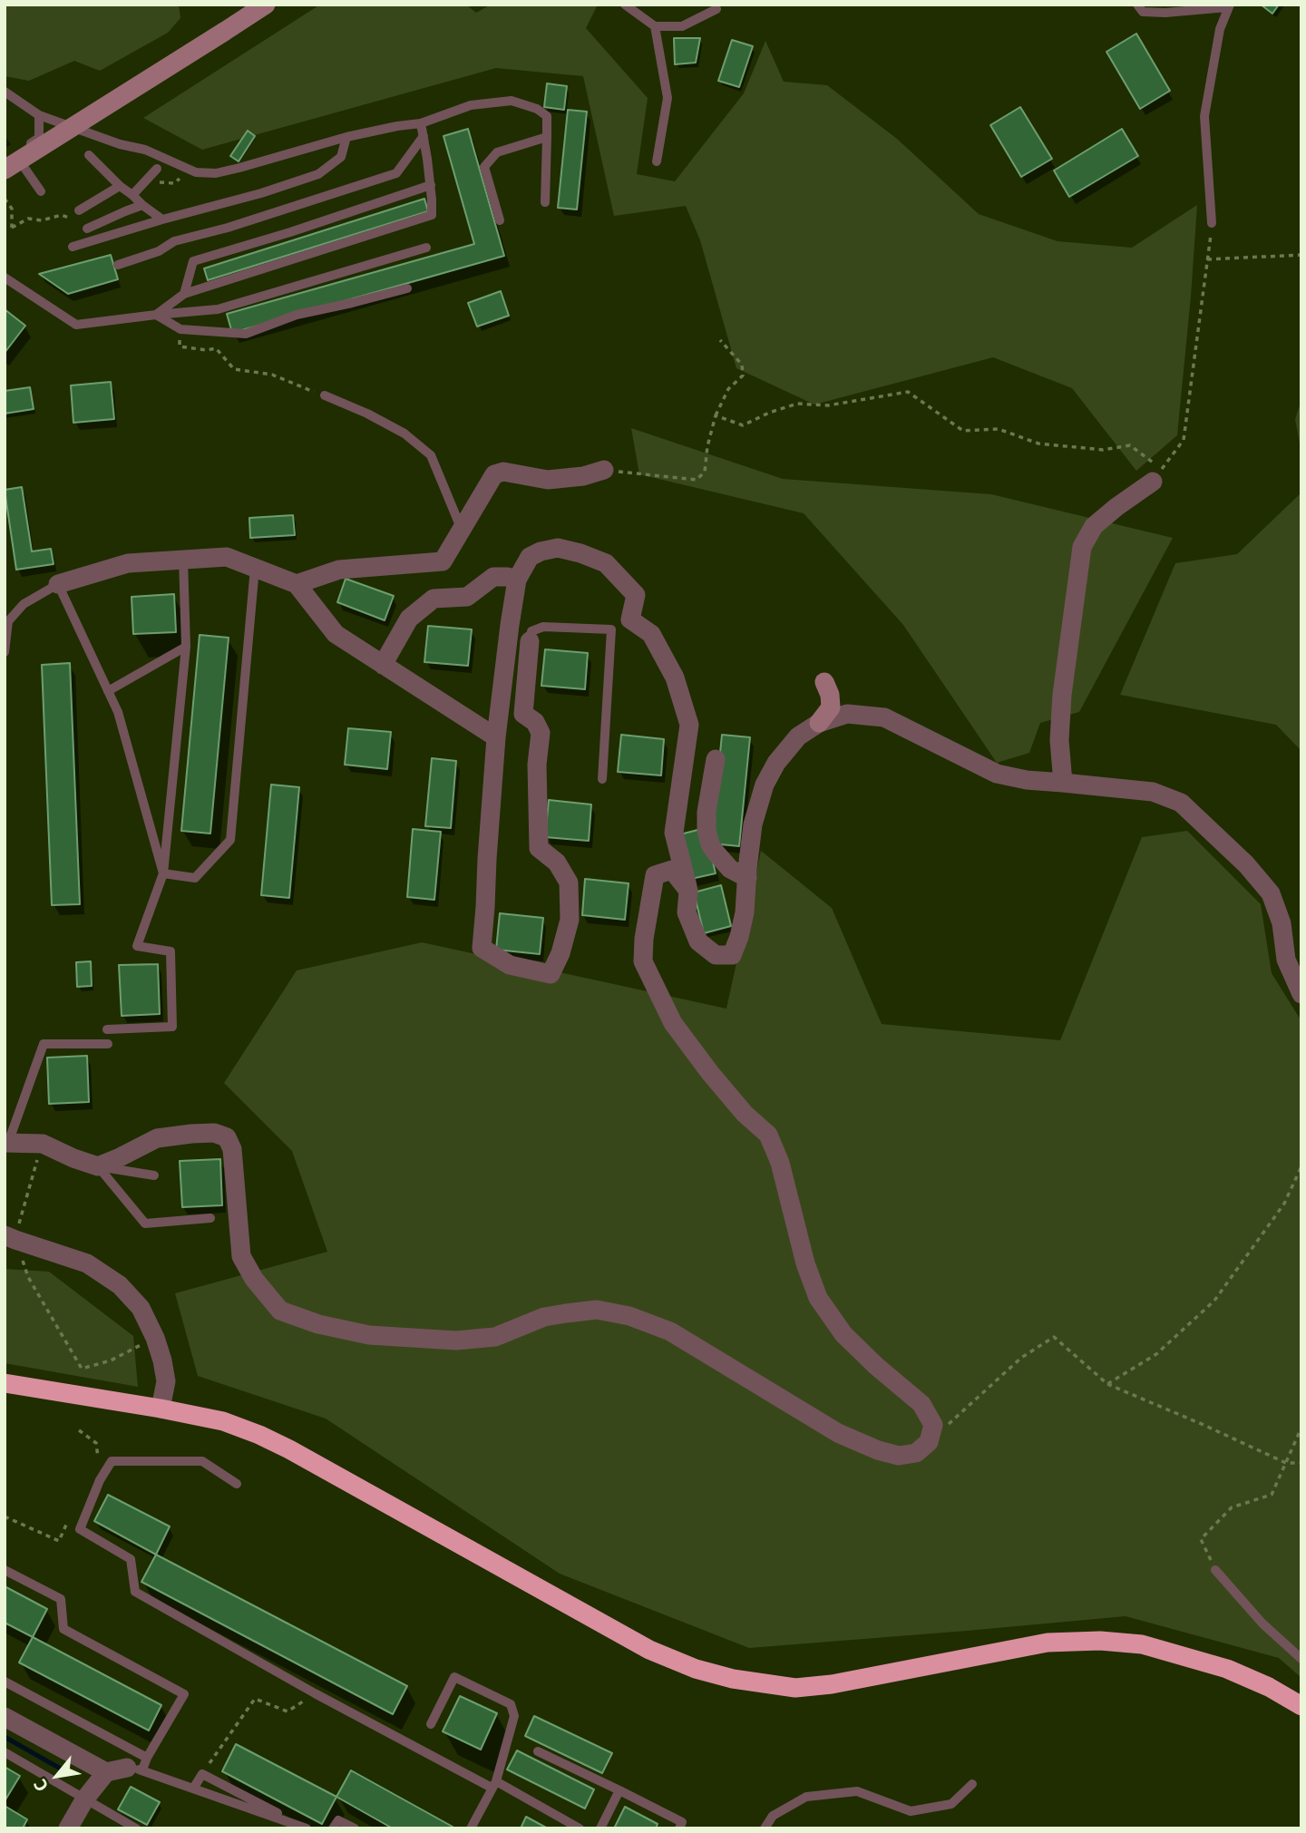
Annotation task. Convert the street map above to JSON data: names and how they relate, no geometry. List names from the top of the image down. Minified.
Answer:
{"north":"bottom left"}
